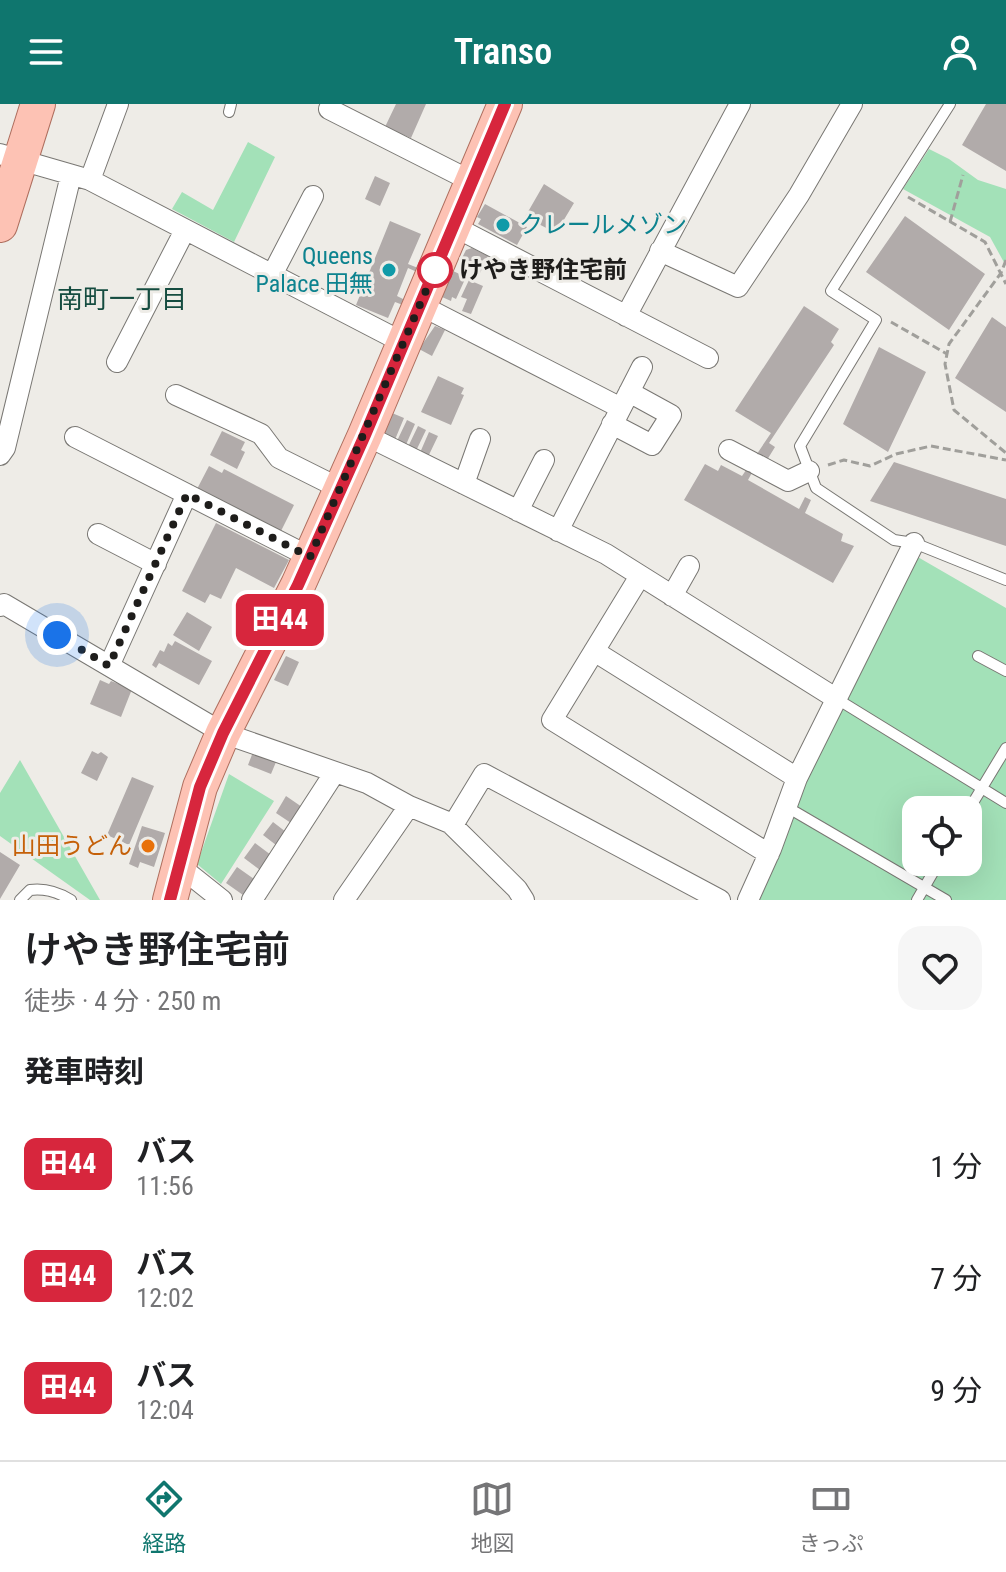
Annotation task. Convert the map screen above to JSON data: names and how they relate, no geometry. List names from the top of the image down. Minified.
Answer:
{"districts":["南町一丁目"],"places":["クレールメゾン","Queens Palace 田無","けやき野住宅前","山田うどん"],"lines":["bus line 田44"],"page":{"header":"Transo","on_map":"田44","heading":[["けやき野住宅前","徒歩 · 4 分 · 250 m"],"発車時刻"],"list":[{"mark":"田44","name":"バス","note":"11:56","value":"1 分"},{"mark":"田44","name":"バス","note":"12:02","value":"7 分"},{"mark":"田44","name":"バス","note":"12:04","value":"9 分"}],"tabs":["経路","地図","きっぷ"]}}
